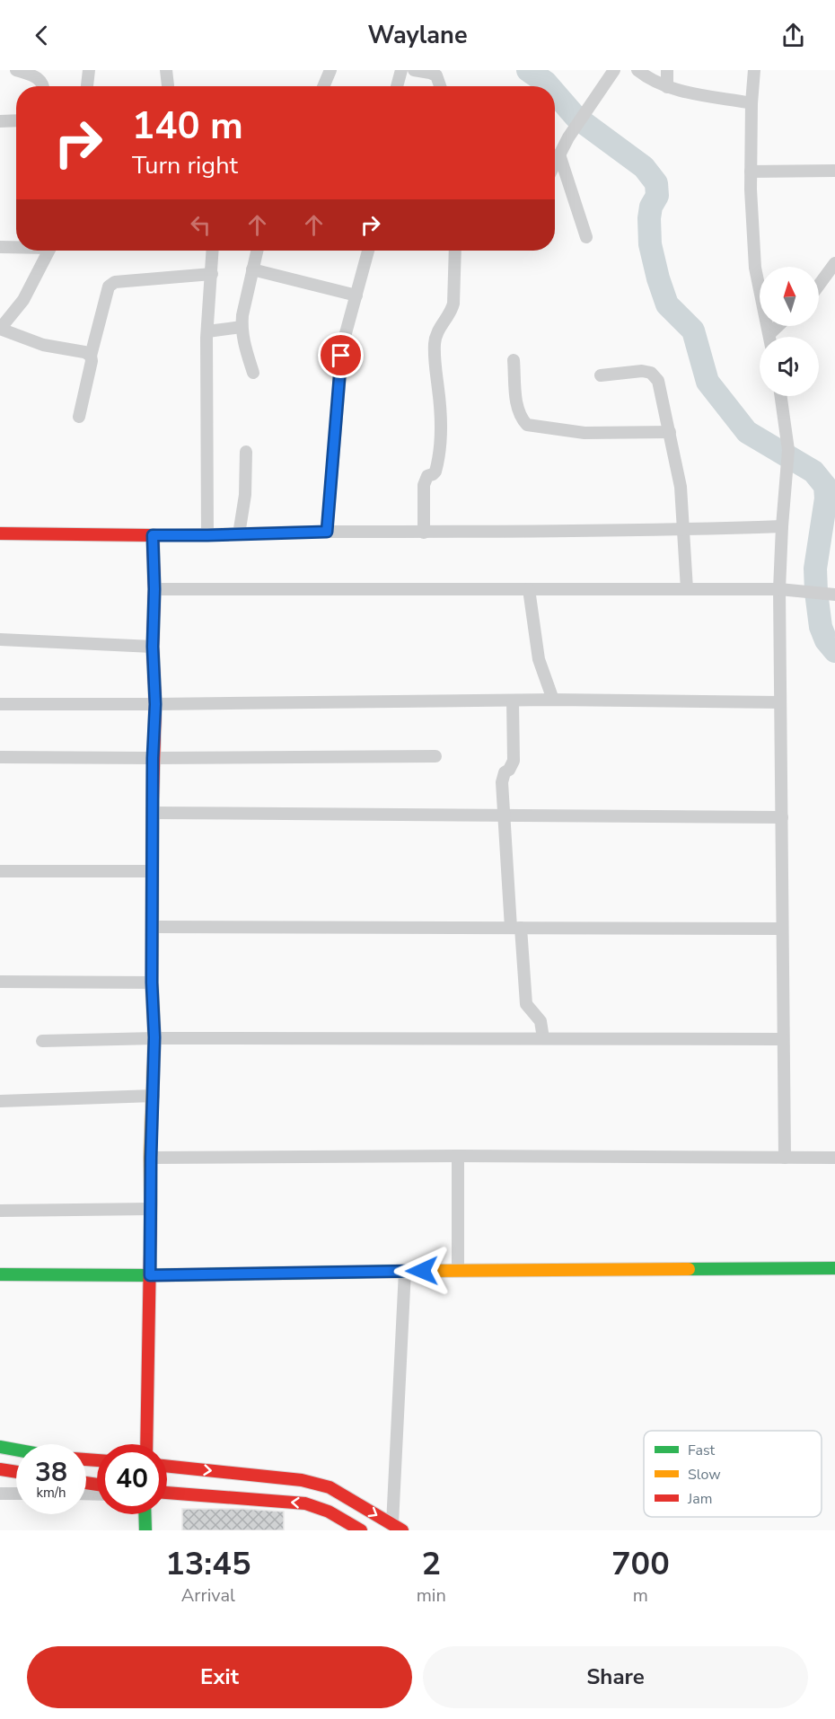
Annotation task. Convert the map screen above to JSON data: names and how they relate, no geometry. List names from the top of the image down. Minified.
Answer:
{"legend":["Fast","Slow","Jam"],"north":"top","page":{"header":"Waylane","turn":["140 m","Turn right"],"speed":"38 km/h","limit":"40","eta":["13:45","Arrival","2","min","700","m"],"buttons":["Exit","Share"]}}
